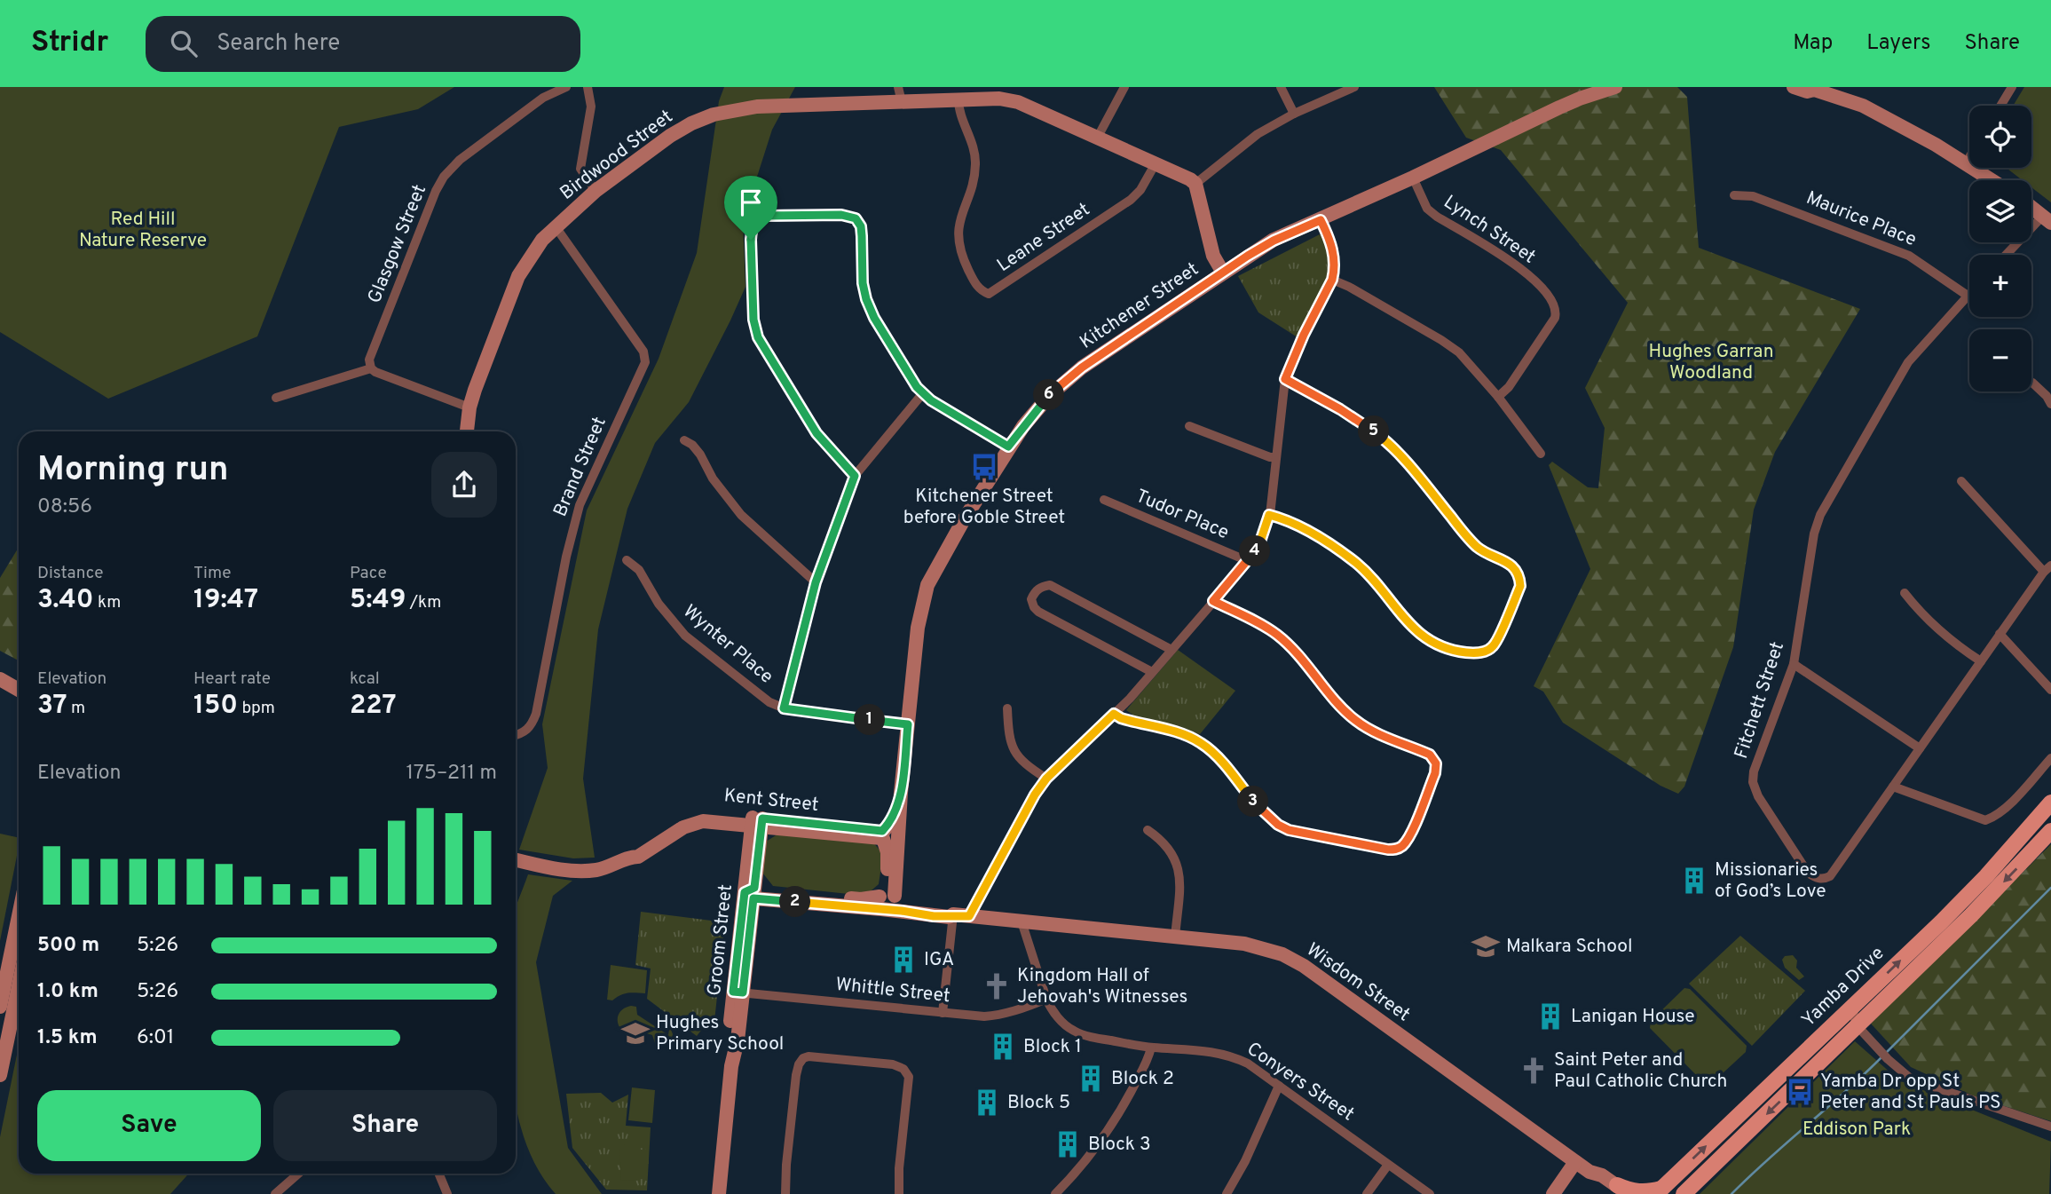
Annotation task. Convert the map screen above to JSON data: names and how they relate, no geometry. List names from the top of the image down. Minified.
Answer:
{"streets":{"main road":["Yamba Drive"],"street":["Birdwood Street","Maurice Place","Lynch Street","Leane Street","Glasgow Street","Kitchener Street","Brand Street","Tudor Place","Wynter Place","Fitchett Street","Kent Street","Groom Street","Wisdom Street","Whittle Street","Conyers Street"]},"crossings":[["Birdwood Street","Leane Street"],["Birdwood Street","Brand Street"],["Maurice Place","Fitchett Street"],["Lynch Street","Kitchener Street"],["Kitchener Street","Wynter Place"],["Kitchener Street","Kent Street"],["Kitchener Street","Wisdom Street"],["Kent Street","Groom Street"],["Groom Street","Wisdom Street"],["Groom Street","Whittle Street"],["Wisdom Street","Conyers Street"],["Whittle Street","Conyers Street"]],"parks":["Red Hill Nature Reserve","Hughes Garran Woodland","Eddison Park"],"places":{"bus stop":["Kitchener Street before Goble Street","Yamba Dr opp St Peter and St Pauls PS"],"building":["Missionaries of God’s Love","IGA","Lanigan House","Block 1","Block 2","Block 5","Block 3"],"school or university":["Malkara School","Hughes Primary School"],"church":["Kingdom Hall of Jehovah's Witnesses","Saint Peter and Paul Catholic Church"]},"page":{"header":"Stridr","search":"Search here","nav":["Map","Layers","Share"],"map_buttons":["+","−"],"pins":["6","5","4","1","3","2"],"heading":["Morning run","08:56"],"stats":[["Distance","3.40 km"],["Time","19:47"],["Pace","5:49 /km"],["Elevation","37 m"],["Heart rate","150 bpm"],["kcal","227"]],"chart":["Elevation","175–211 m"],"list":[{"name":"500 m","note":"5:26"},{"name":"1.0 km","note":"5:26"},{"name":"1.5 km","note":"6:01"}],"buttons":["Save","Share"]}}
